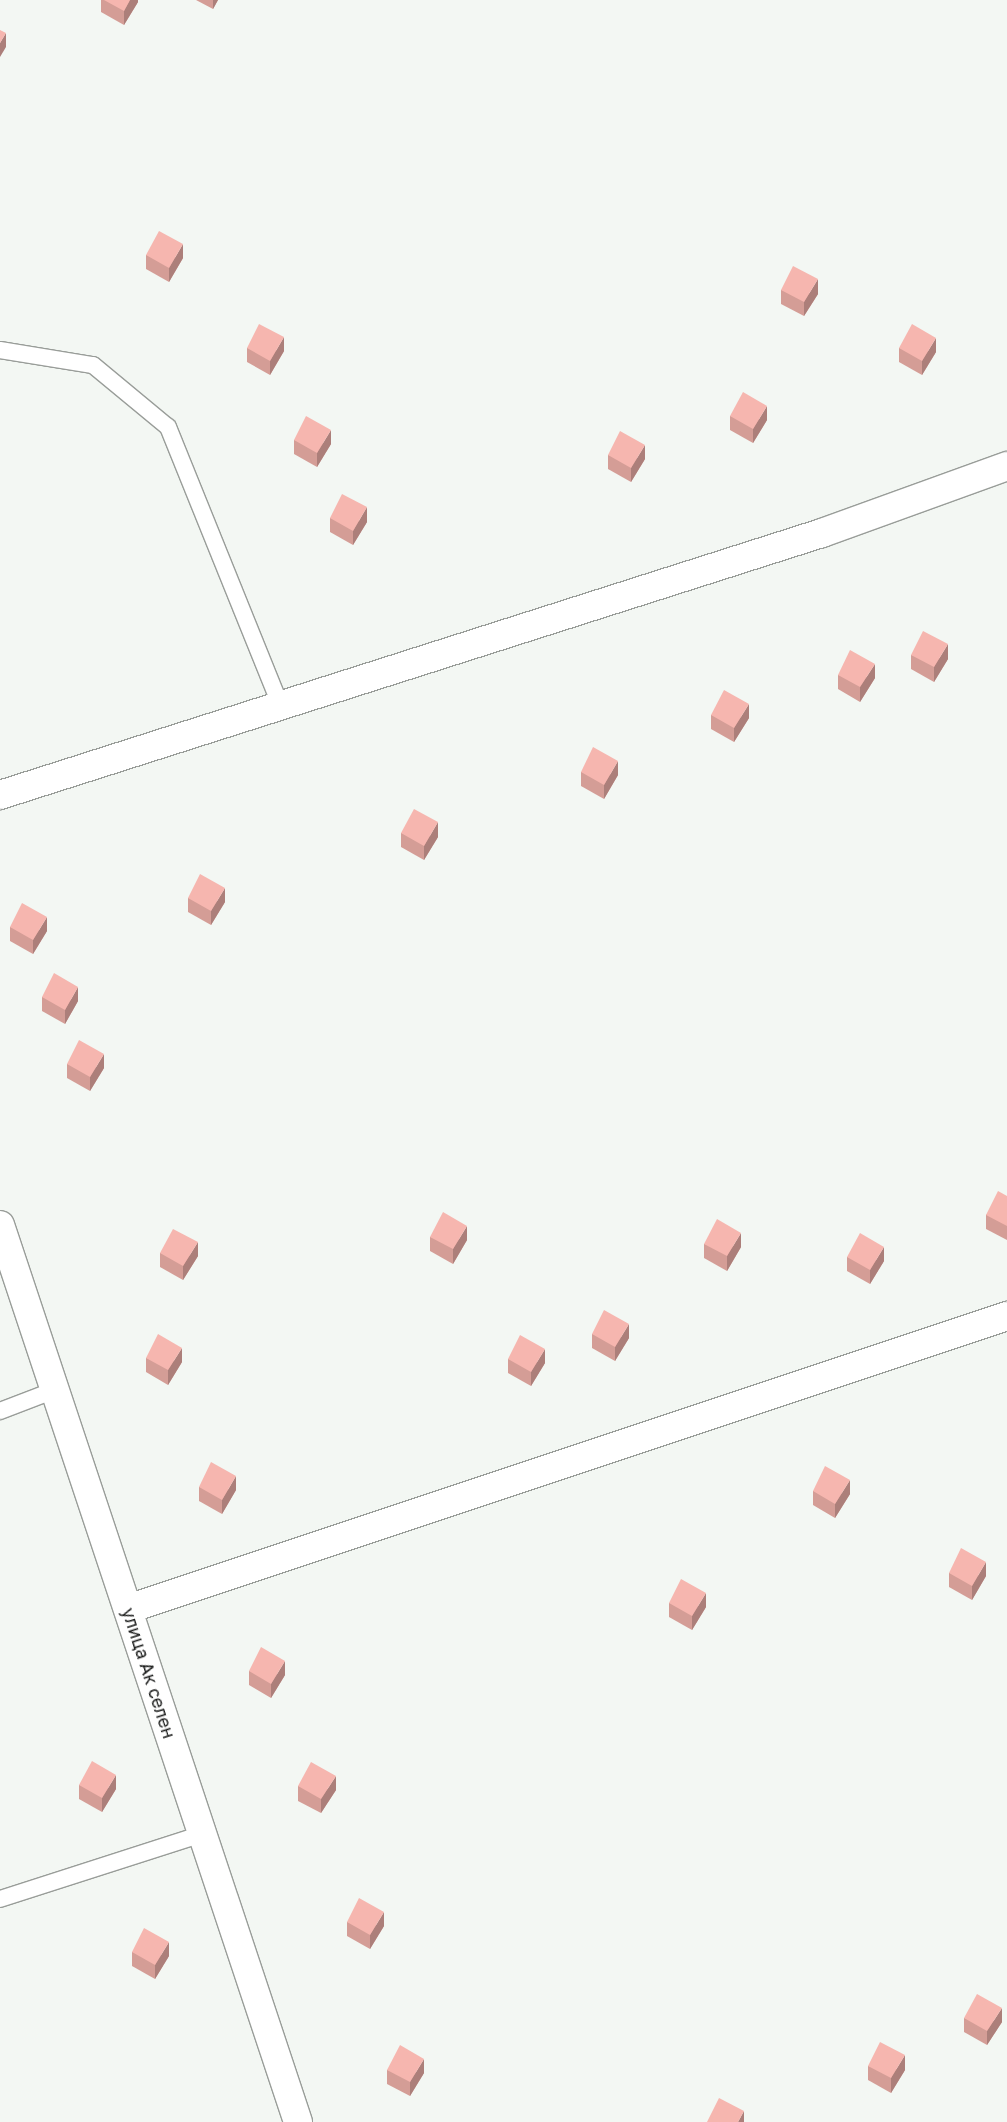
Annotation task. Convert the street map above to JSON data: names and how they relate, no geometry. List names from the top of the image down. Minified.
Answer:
{"streets":{"street":["улица Ак селен"]}}
